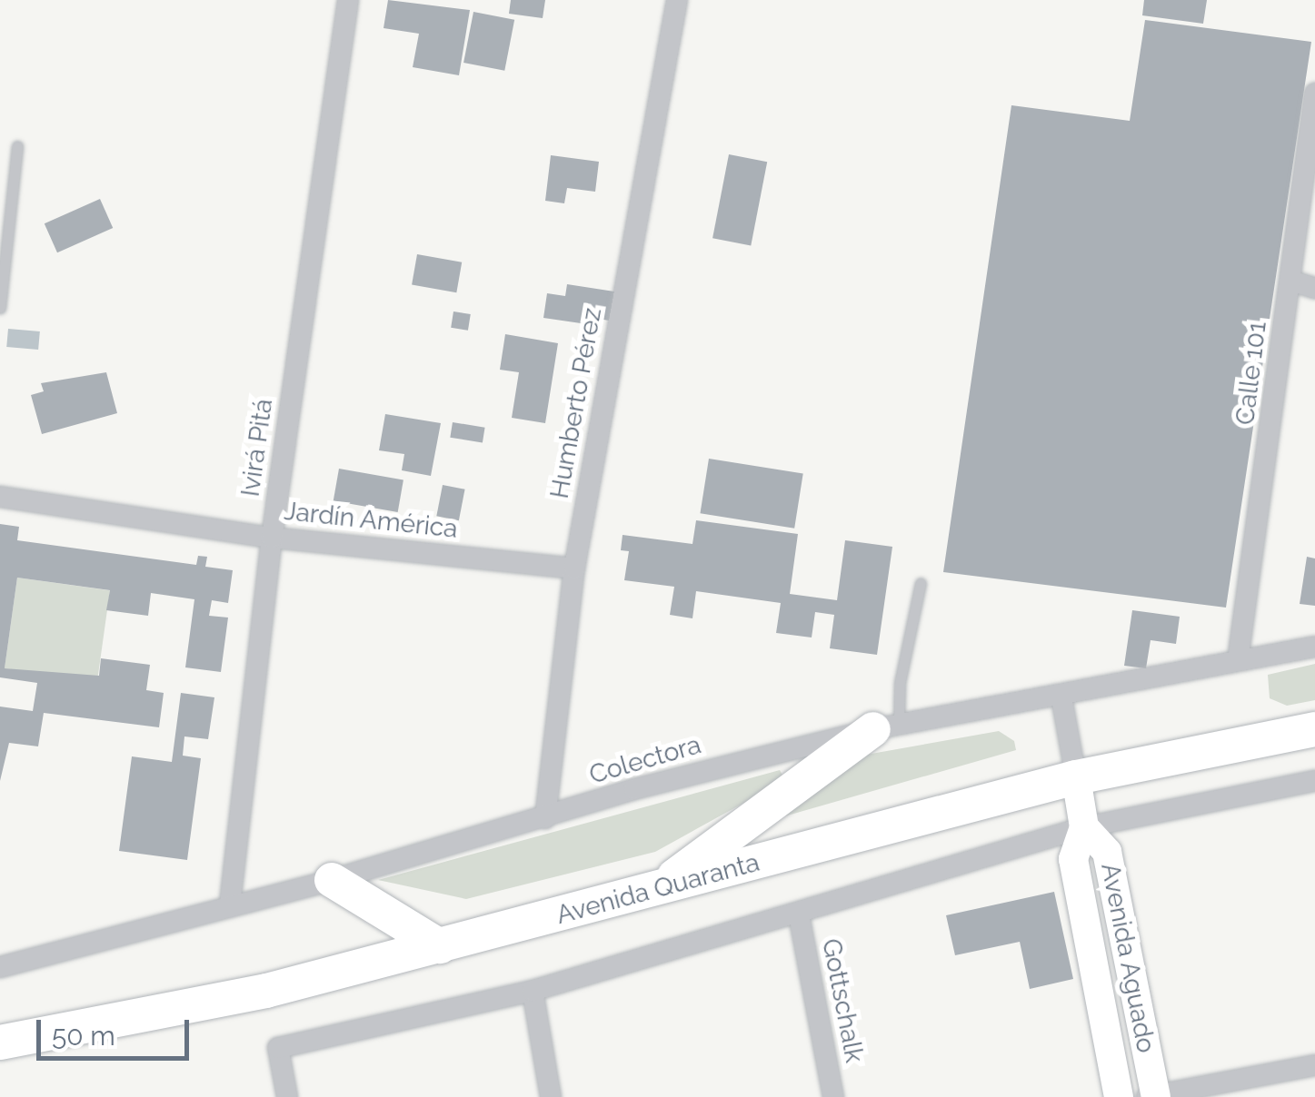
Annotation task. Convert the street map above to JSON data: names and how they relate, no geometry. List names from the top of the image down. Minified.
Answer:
{"streets":{"highway":["Avenida Quaranta"],"main road":["Avenida Aguado"],"street":["Calle 101","Humberto Pérez","Ivirá Pitá","Jardín América","Colectora","Gottschalk"]},"crossings":[["Calle 101","Colectora"],["Humberto Pérez","Jardín América"],["Humberto Pérez","Colectora"],["Ivirá Pitá","Jardín América"],["Ivirá Pitá","Colectora"],["Avenida Quaranta","Avenida Aguado"]],"scale_bar":"50 m"}
